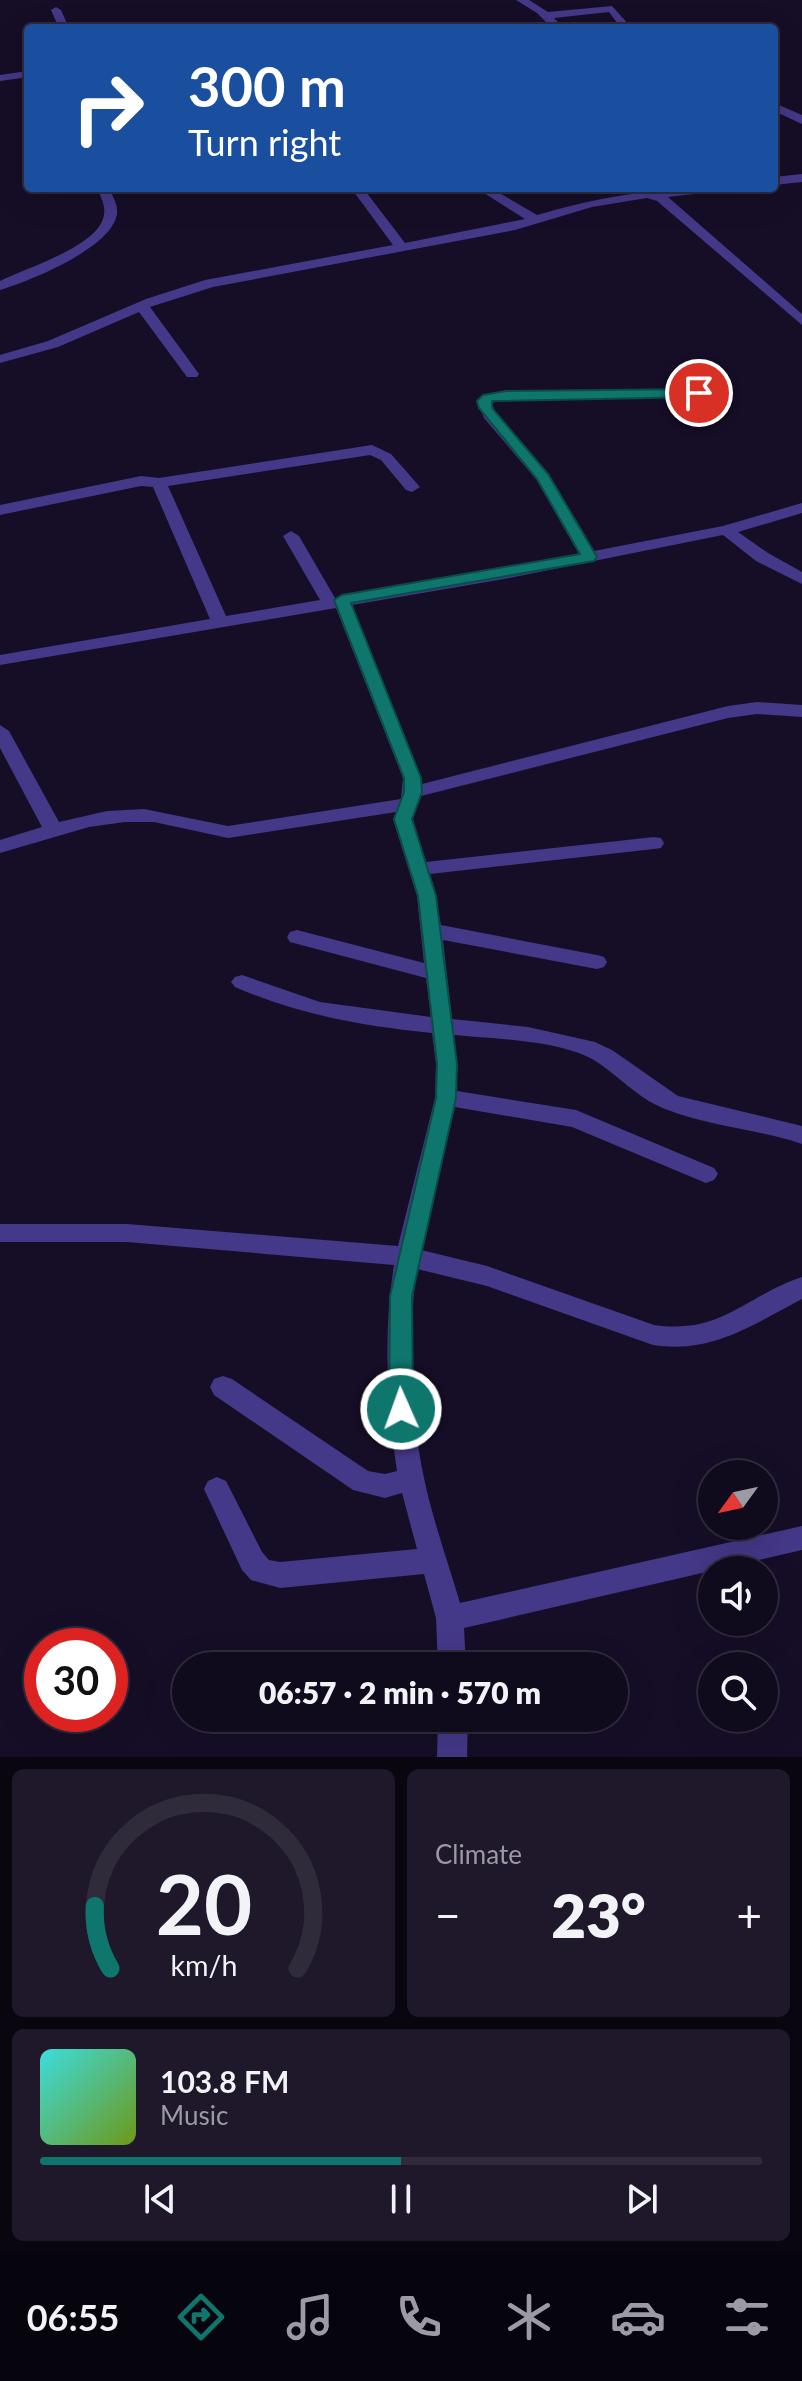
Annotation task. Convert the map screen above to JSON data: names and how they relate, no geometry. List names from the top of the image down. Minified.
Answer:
{"north":"bottom left","page":{"turn":["300 m","Turn right"],"limit":"30","trip":"06:57 · 2 min · 570 m","tile":"Climate","heat":["−","23°","+"],"song":["103.8 FM","Music"],"tabs":"06:55","gauge":["20","km/h"]}}
